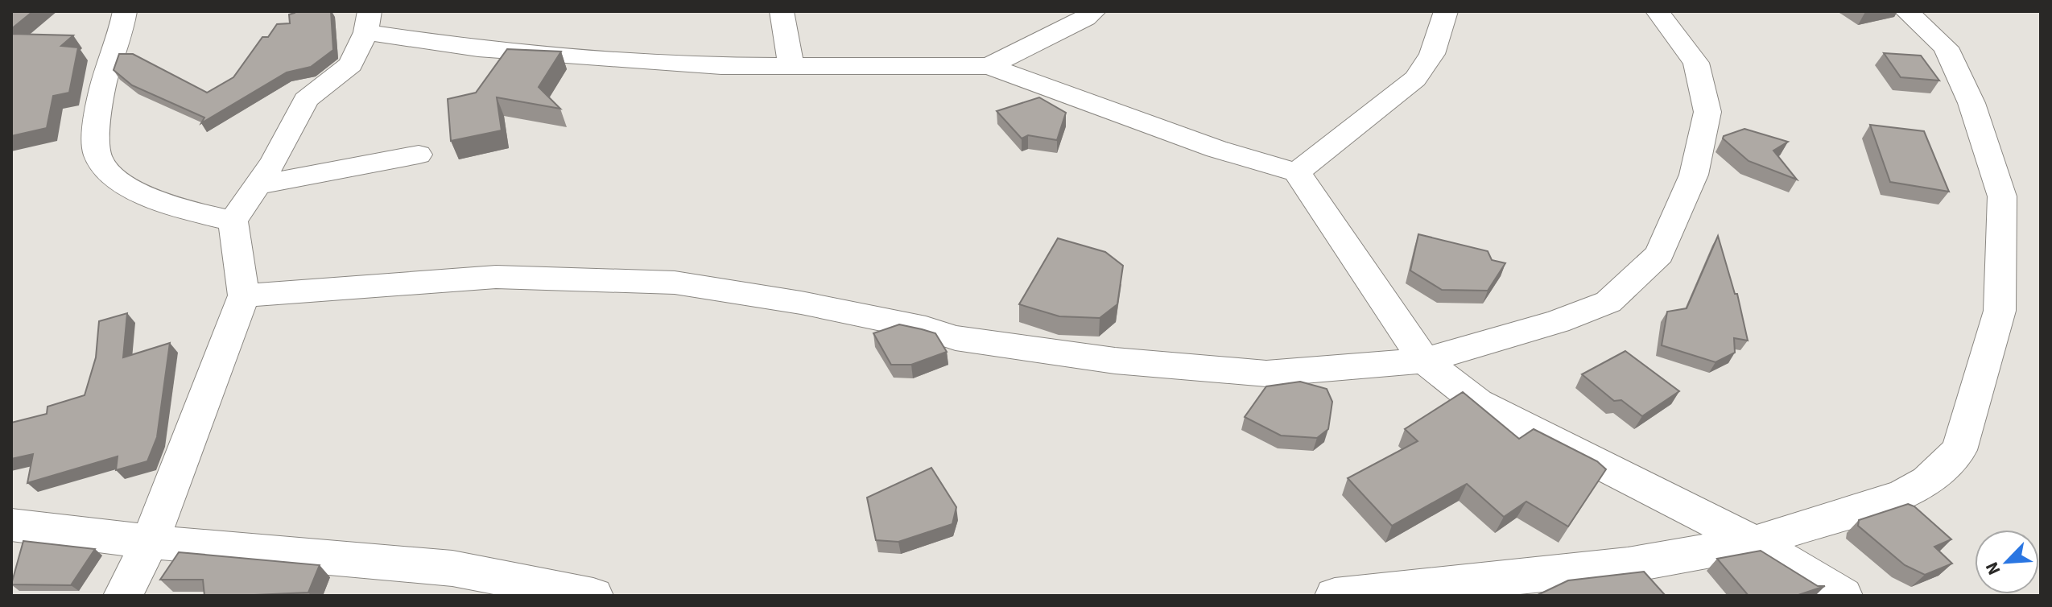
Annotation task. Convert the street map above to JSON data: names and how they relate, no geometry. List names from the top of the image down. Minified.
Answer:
{"north":"bottom left"}
